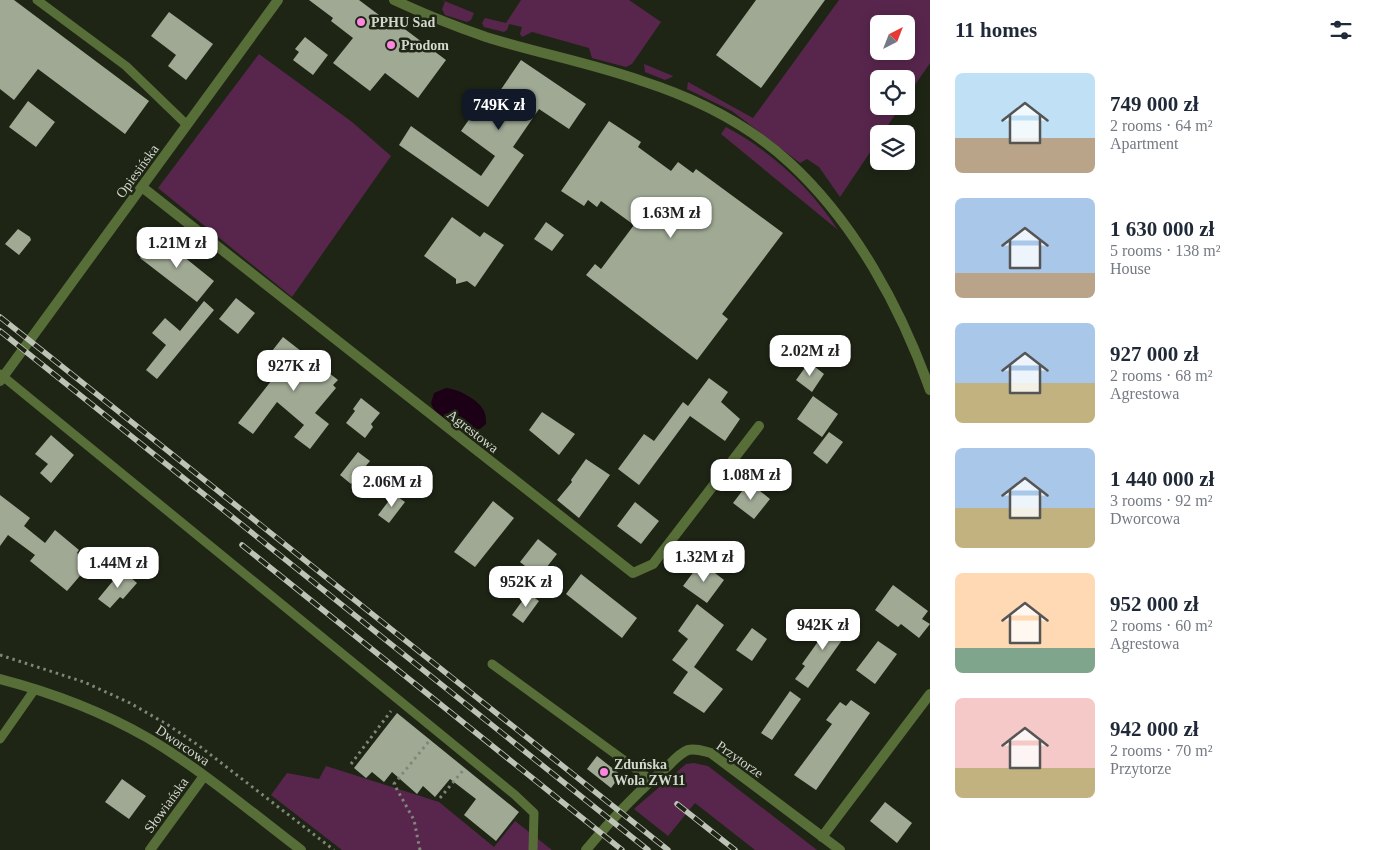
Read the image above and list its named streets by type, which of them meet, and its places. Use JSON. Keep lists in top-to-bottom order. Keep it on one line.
{"streets":{"street":["Opiesińska","Agrestowa","Dworcowa","Przytorze","Słowiańska"]},"crossings":[["Opiesińska","Agrestowa"],["Dworcowa","Słowiańska"]],"places":["PPHU Sad","Prodom","Zduńska Wola ZW11"],"north":"top right","page":{"heading":"11 homes","list":[{"name":"749 000 zł","note":"2 rooms · 64 m² · Apartment"},{"name":"1 630 000 zł","note":"5 rooms · 138 m² · House"},{"name":"927 000 zł","note":"2 rooms · 68 m² · Agrestowa"},{"name":"1 440 000 zł","note":"3 rooms · 92 m² · Dworcowa"},{"name":"952 000 zł","note":"2 rooms · 60 m² · Agrestowa"},{"name":"942 000 zł","note":"2 rooms · 70 m² · Przytorze"}],"price":["749K zł","1.63M zł","1.21M zł","2.02M zł","927K zł","1.08M zł","2.06M zł","1.32M zł","1.44M zł","952K zł","942K zł"]}}
